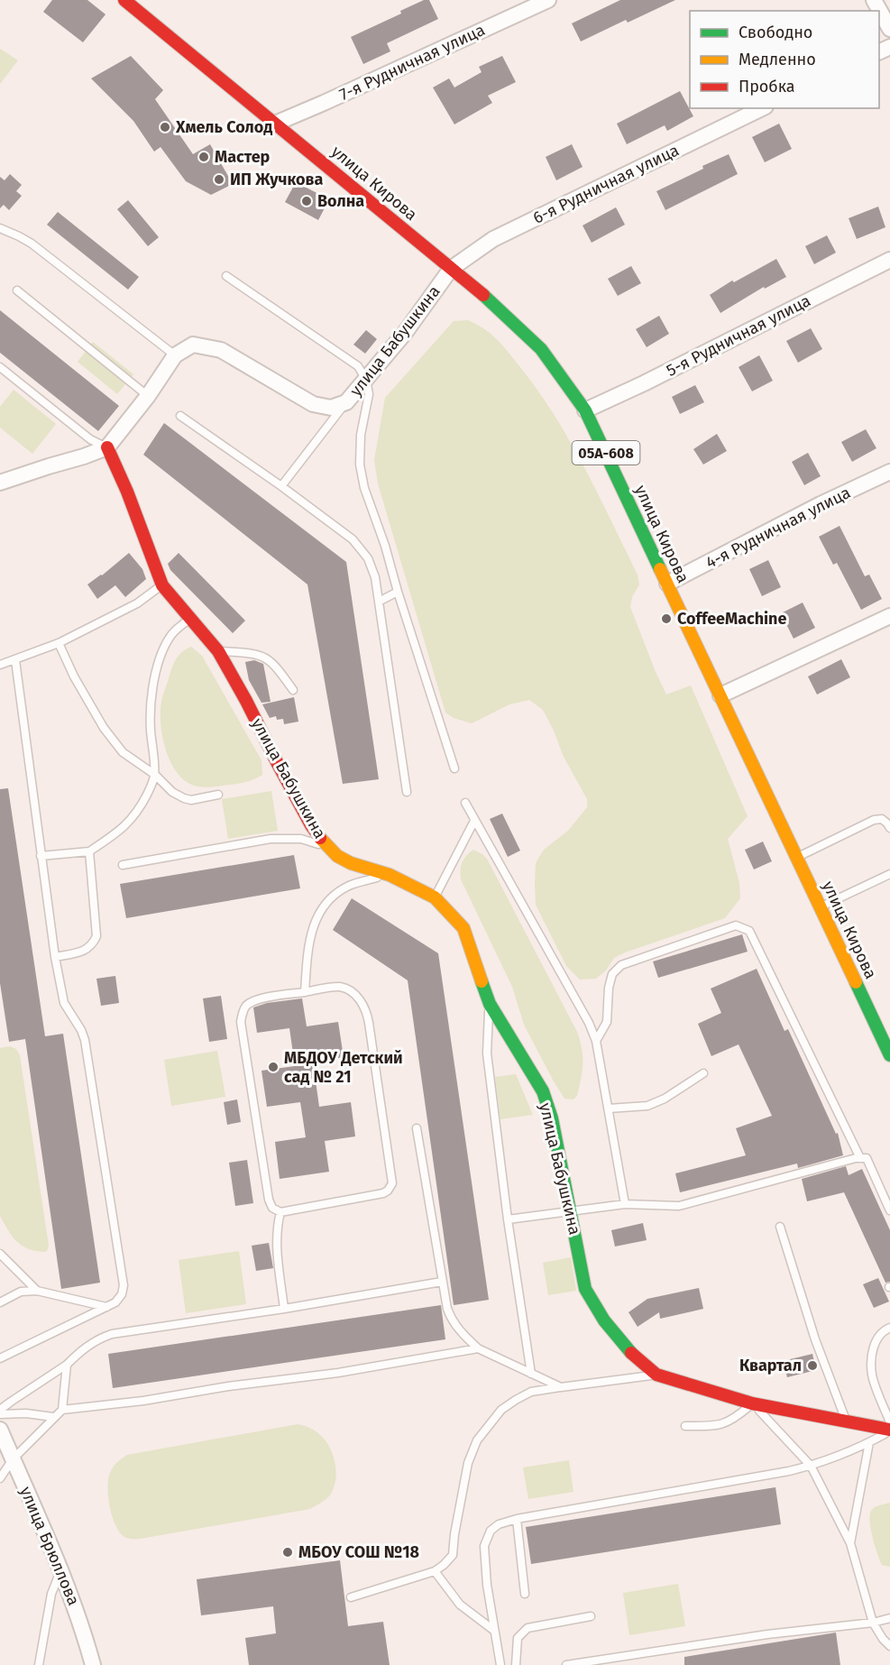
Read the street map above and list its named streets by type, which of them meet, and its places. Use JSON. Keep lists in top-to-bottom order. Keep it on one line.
{"streets":{"street":["7-я Рудничная улица","улица Кирова","6-я Рудничная улица","5-я Рудничная улица","улица Бабушкина","05А-608","4-я Рудничная улица","улица Брюллова"]},"crossings":[["7-я Рудничная улица","улица Кирова"],["улица Кирова","6-я Рудничная улица"],["улица Кирова","5-я Рудничная улица"],["улица Кирова","улица Бабушкина"],["улица Кирова","4-я Рудничная улица"],["6-я Рудничная улица","улица Бабушкина"]],"places":["Хмель Солод","Мастер","ИП Жучкова","Волна","CoffeeMachine","МБДОУ Детский сад № 21","Квартал","МБОУ СОШ №18"],"legend":["Свободно","Медленно","Пробка"]}
